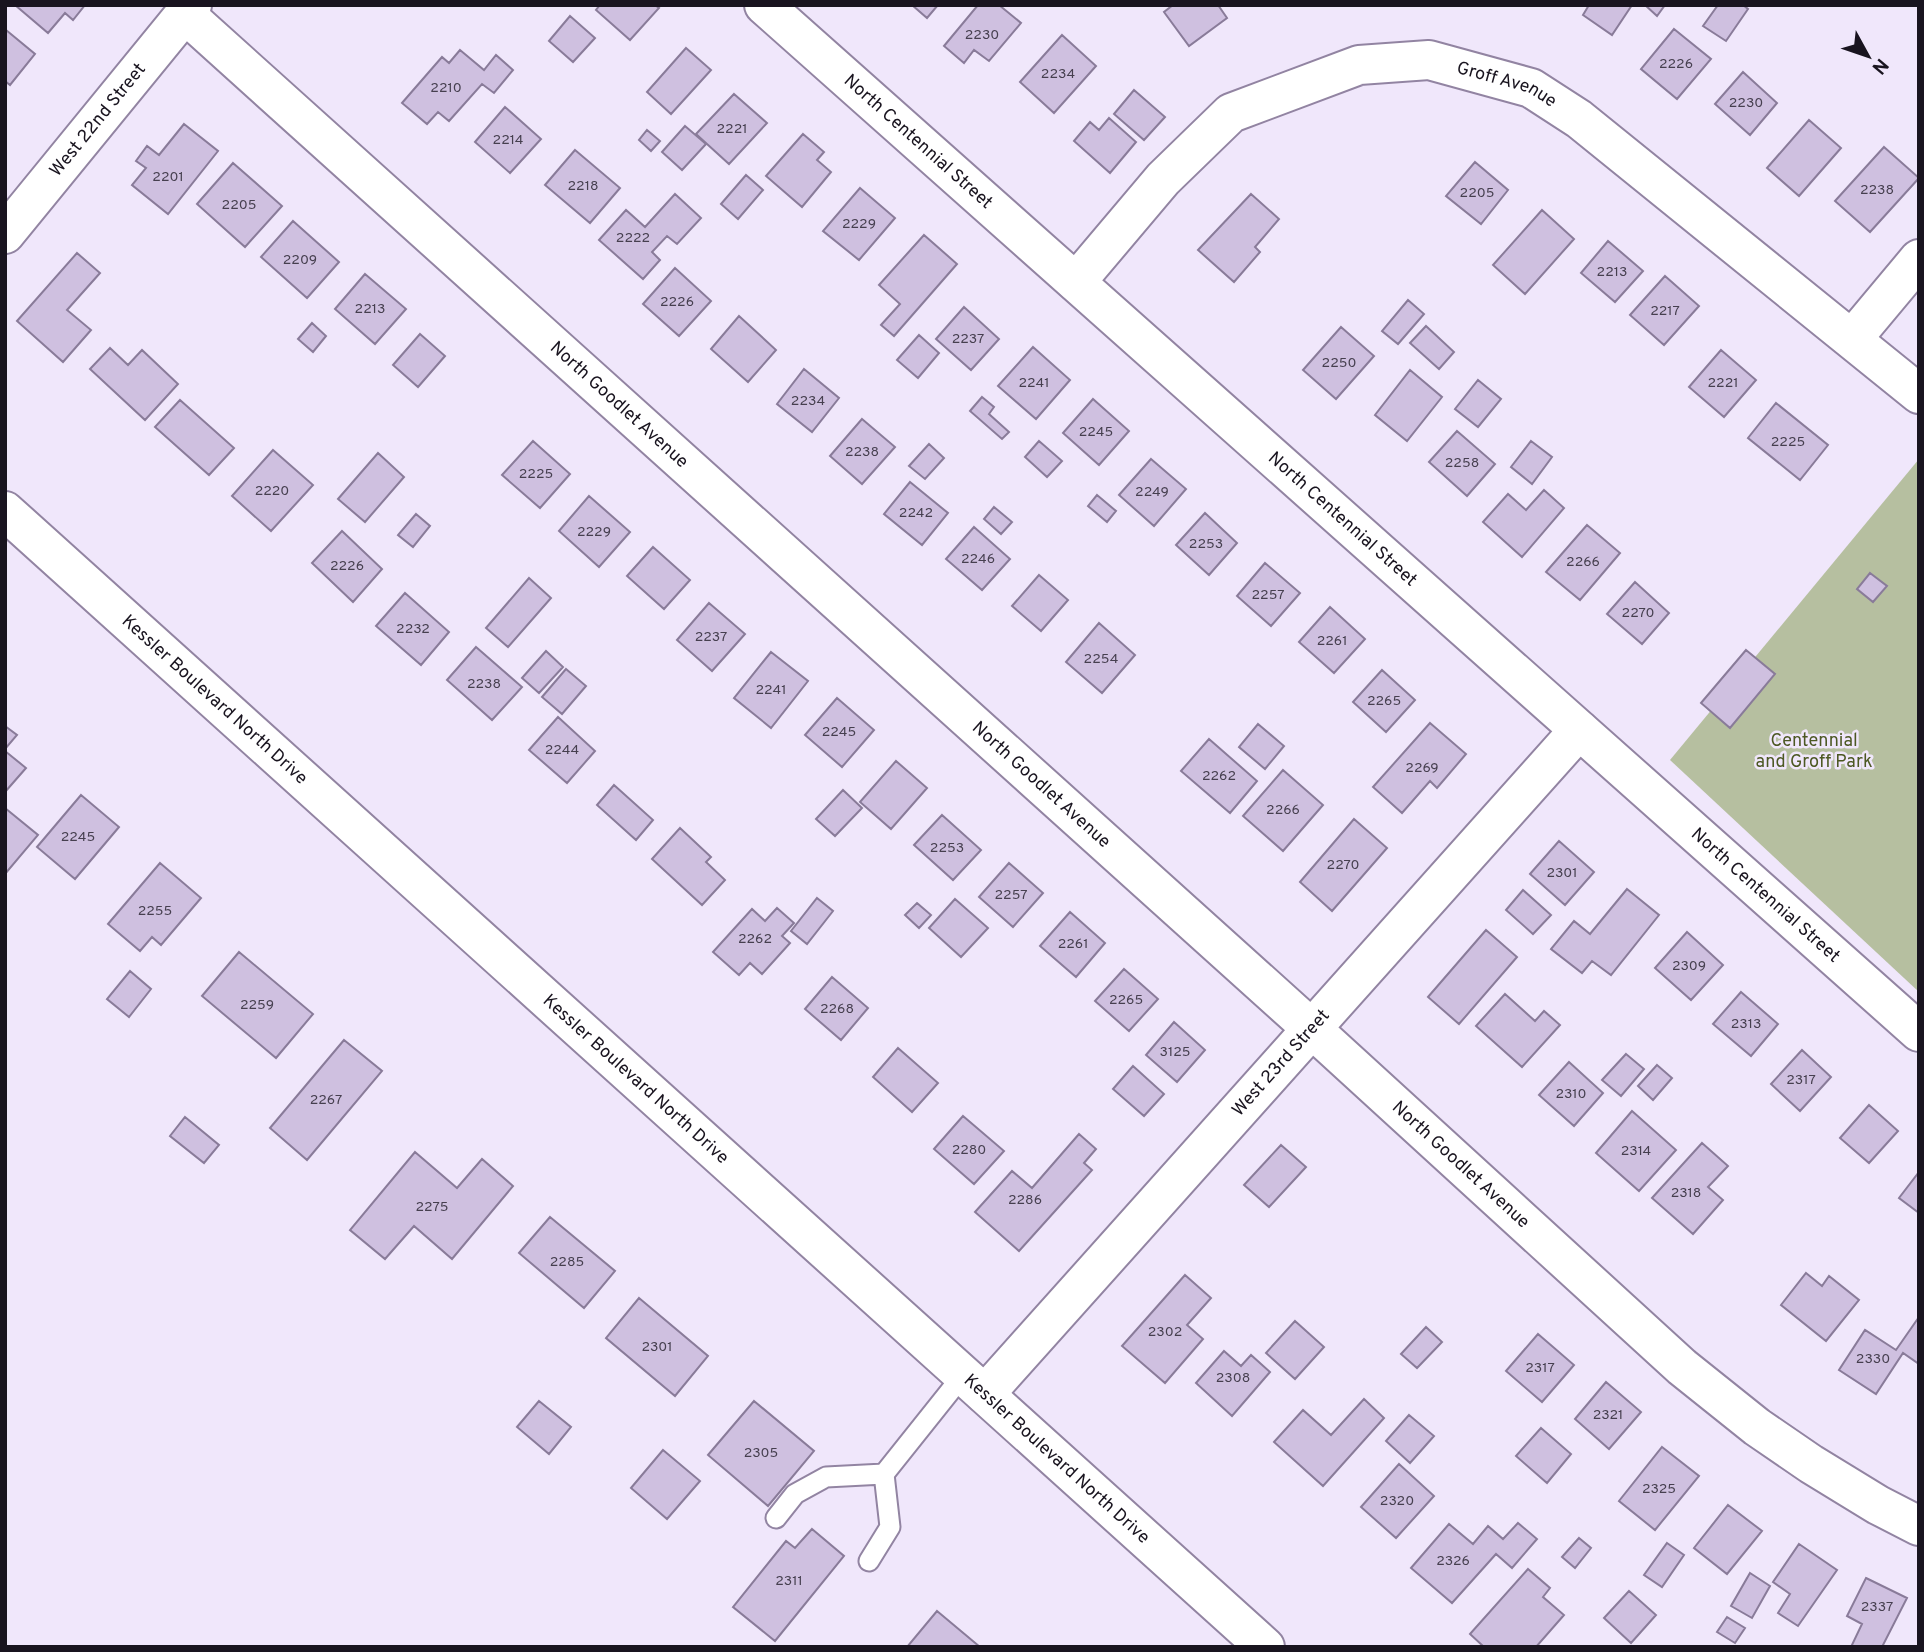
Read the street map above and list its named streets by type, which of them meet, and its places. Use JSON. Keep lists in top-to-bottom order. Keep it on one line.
{"streets":{"street":["Groff Avenue","West 22nd Street","North Centennial Street","North Goodlet Avenue","Kessler Boulevard North Drive","West 23rd Street"]},"crossings":[["Groff Avenue","North Centennial Street"],["West 22nd Street","North Goodlet Avenue"],["North Centennial Street","West 23rd Street"],["North Goodlet Avenue","West 23rd Street"],["Kessler Boulevard North Drive","West 23rd Street"]],"parks":["Centennial and Groff Park"],"house_numbers":["2230","2226","2234","2210","2230","2221","2214","2201","2218","2238","2205","2205","2229","2222","2209","2213","2226","2213","2217","2237","2250","2241","2221","2234","2245","2225","2238","2258","2225","2220","2249","2242","2229","2253","2246","2266","2226","2257","2270","2232","2237","2261","2254","2238","2241","2265","2245","2244","2269","2262","2266","2245","2253","2270","2301","2257","2255","2262","2261","2309","2265","2259","2268","2313","3125","2317","2310","2267","2280","2314","2318","2286","2275","2285","2302","2301","2330","2317","2308","2321","2305","2325","2320","2326","2311","2337"],"north":"bottom right"}
